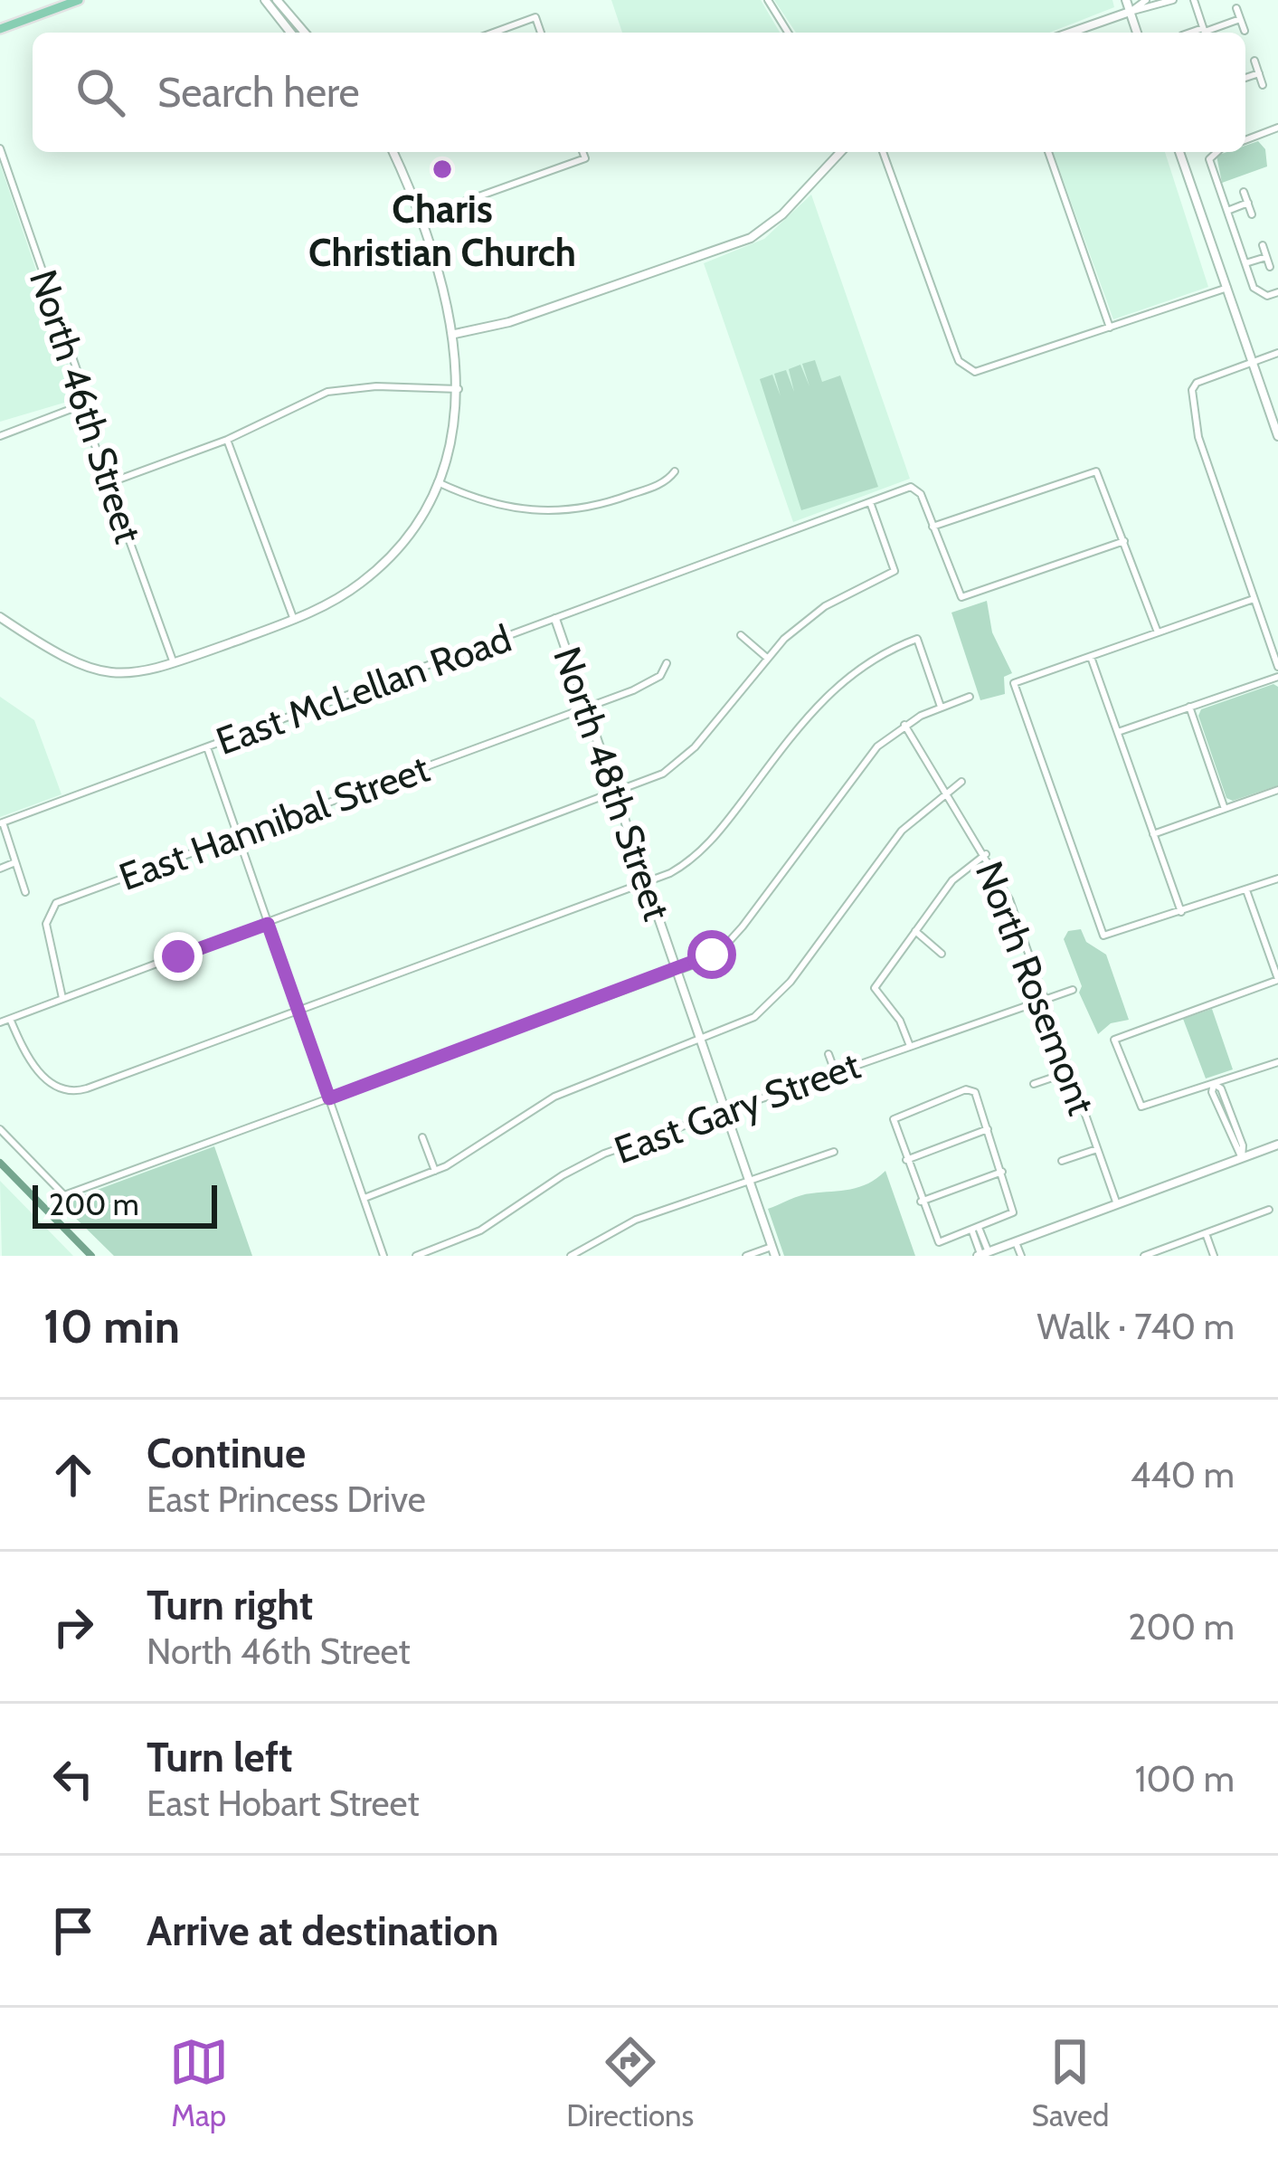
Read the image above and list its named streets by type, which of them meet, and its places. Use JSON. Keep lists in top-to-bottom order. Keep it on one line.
{"streets":{"street":["North 46th Street","East McLellan Road","North 48th Street","East Hannibal Street","North Rosemont","East Gary Street"]},"crossings":[["East McLellan Road","North 48th Street"],["North 48th Street","East Hannibal Street"],["North 48th Street","East Gary Street"],["North Rosemont","East Gary Street"]],"places":["Charis Christian Church"],"scale_bar":"200 m","page":{"search":"Search here","scale":"200 m","heading":["10 min","Walk · 740 m"],"list":[["Continue","East Princess Drive","440 m"],["Turn right","North 46th Street","200 m"],["Turn left","East Hobart Street","100 m"],"Arrive at destination"],"nav":["Map","Directions","Saved"]}}
